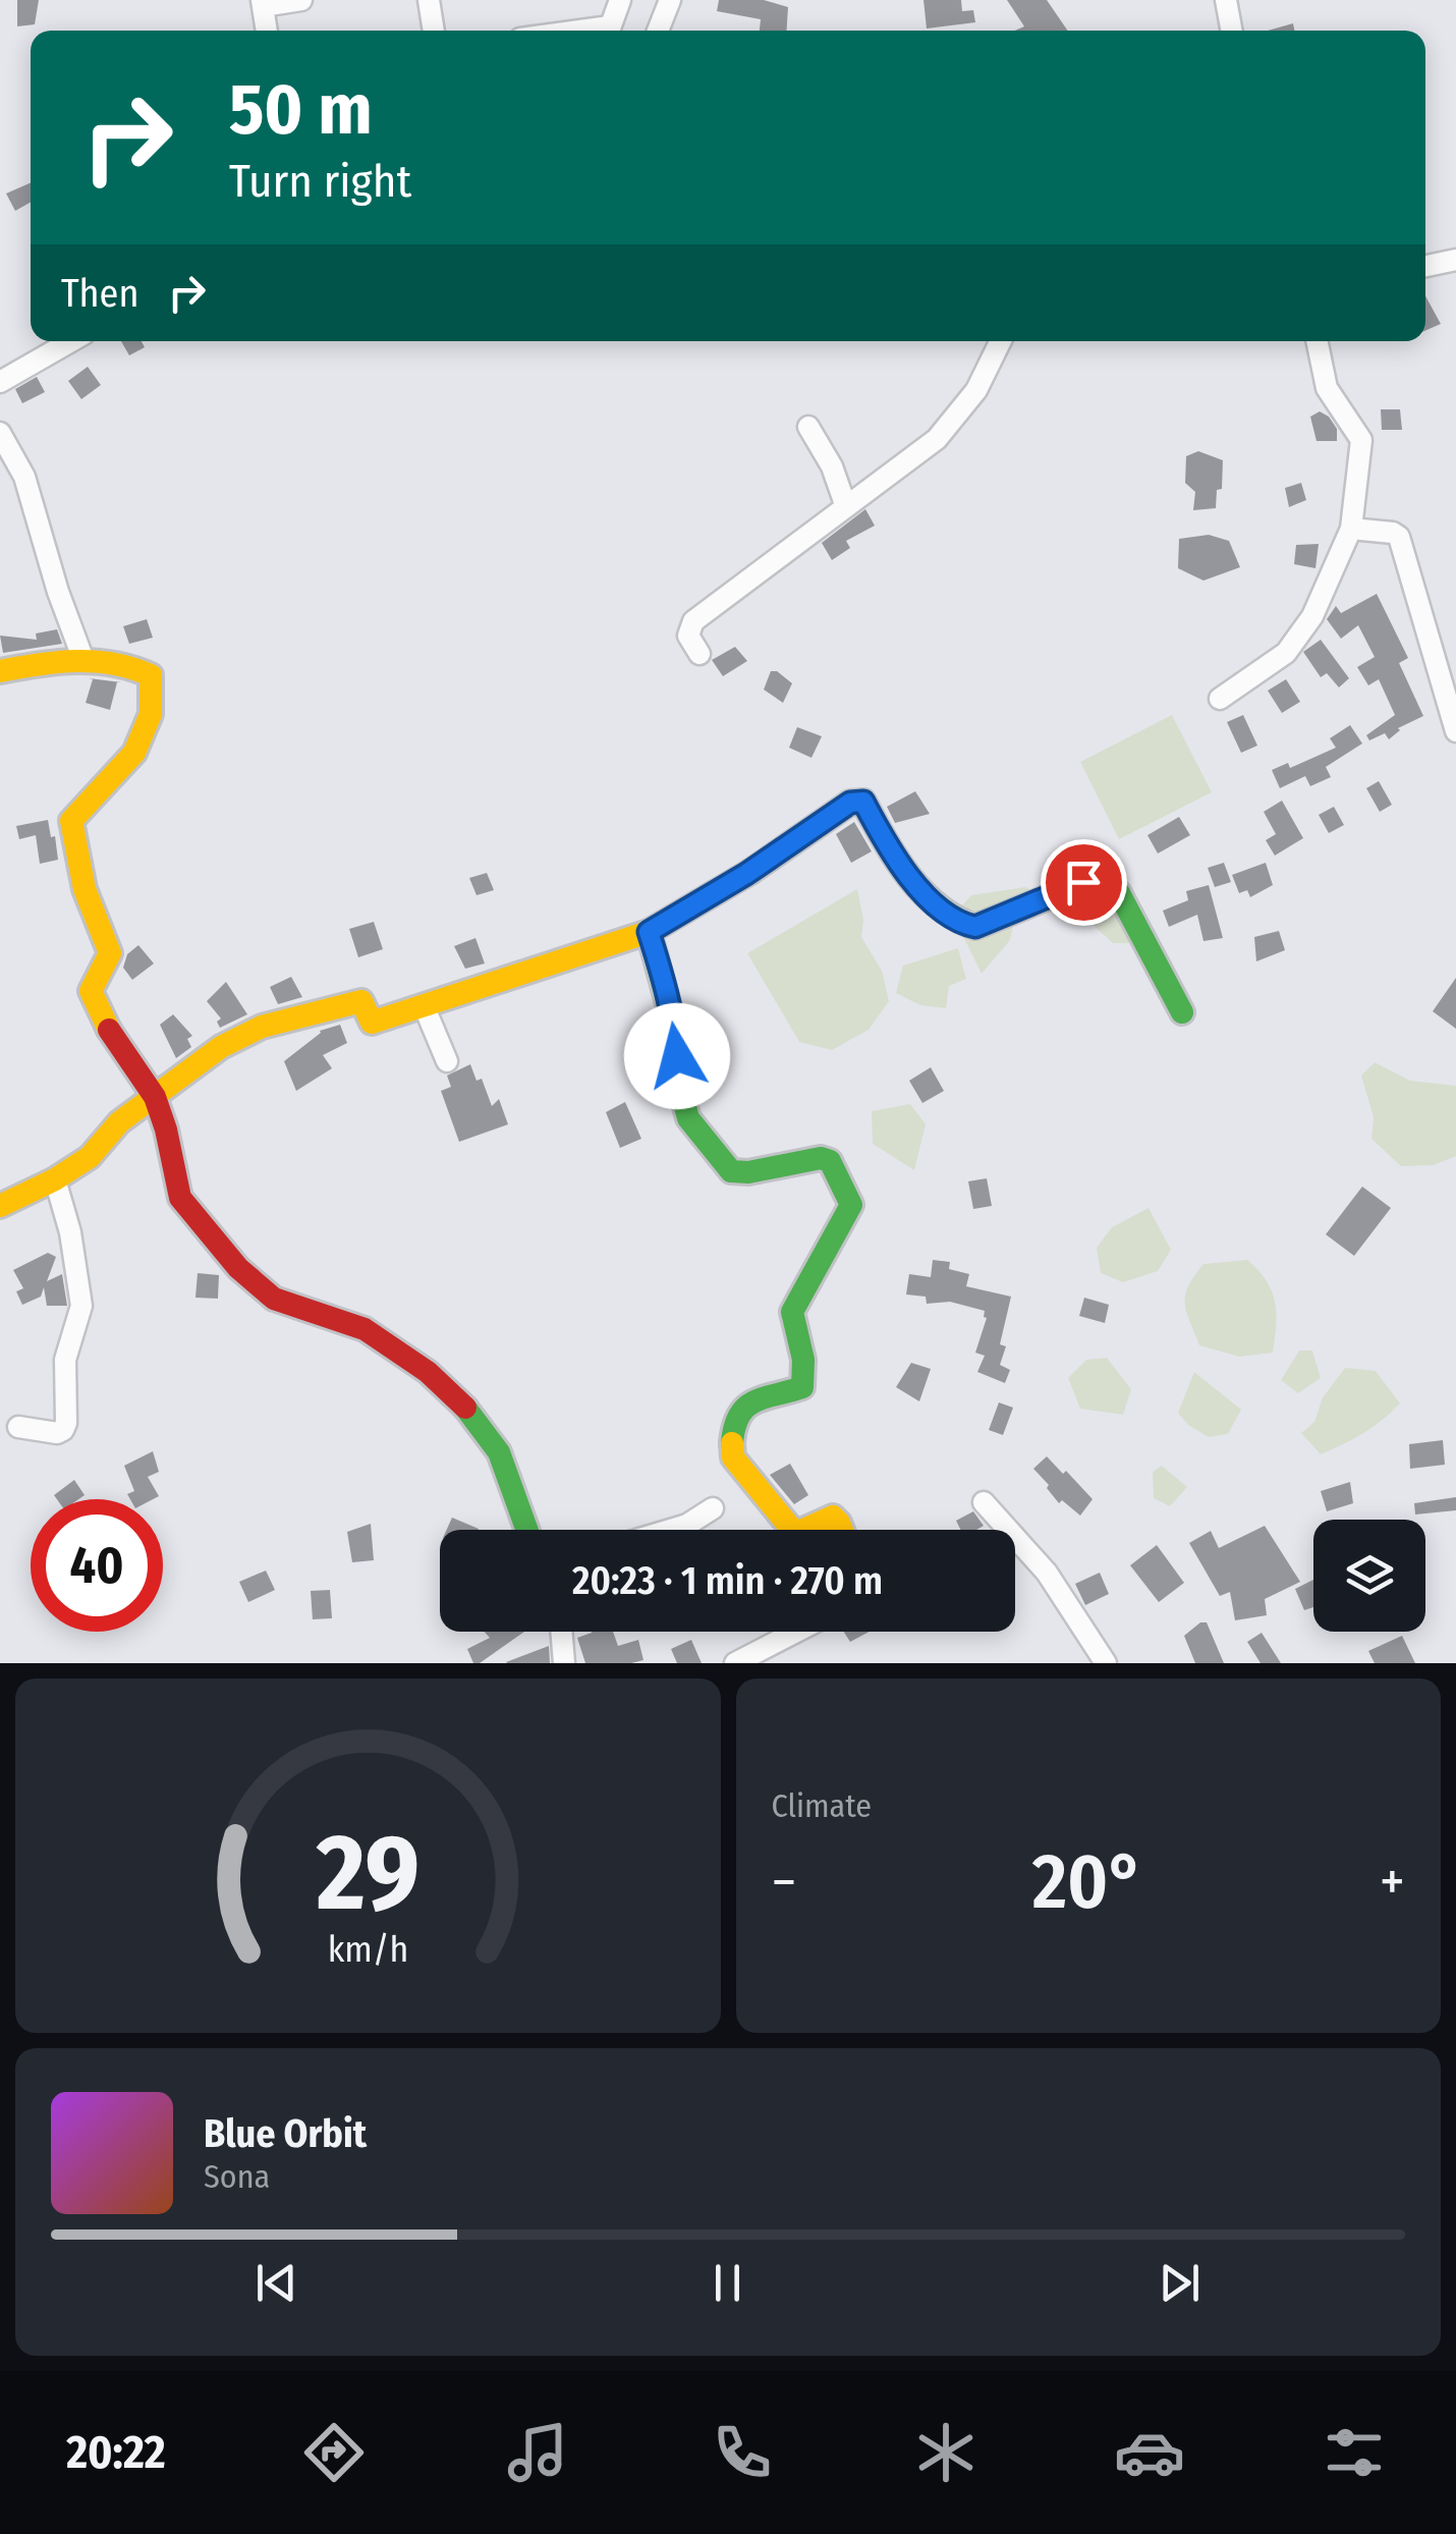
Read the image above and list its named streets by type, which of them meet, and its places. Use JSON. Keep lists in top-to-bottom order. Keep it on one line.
{"page":{"turn":["50 m","Turn right"],"then":"Then","limit":"40","trip":"20:23 · 1 min · 270 m","tile":"Climate","heat":["−","20°","+"],"song":["Blue Orbit","Sona"],"tabs":"20:22","gauge":["29","km/h"]}}
